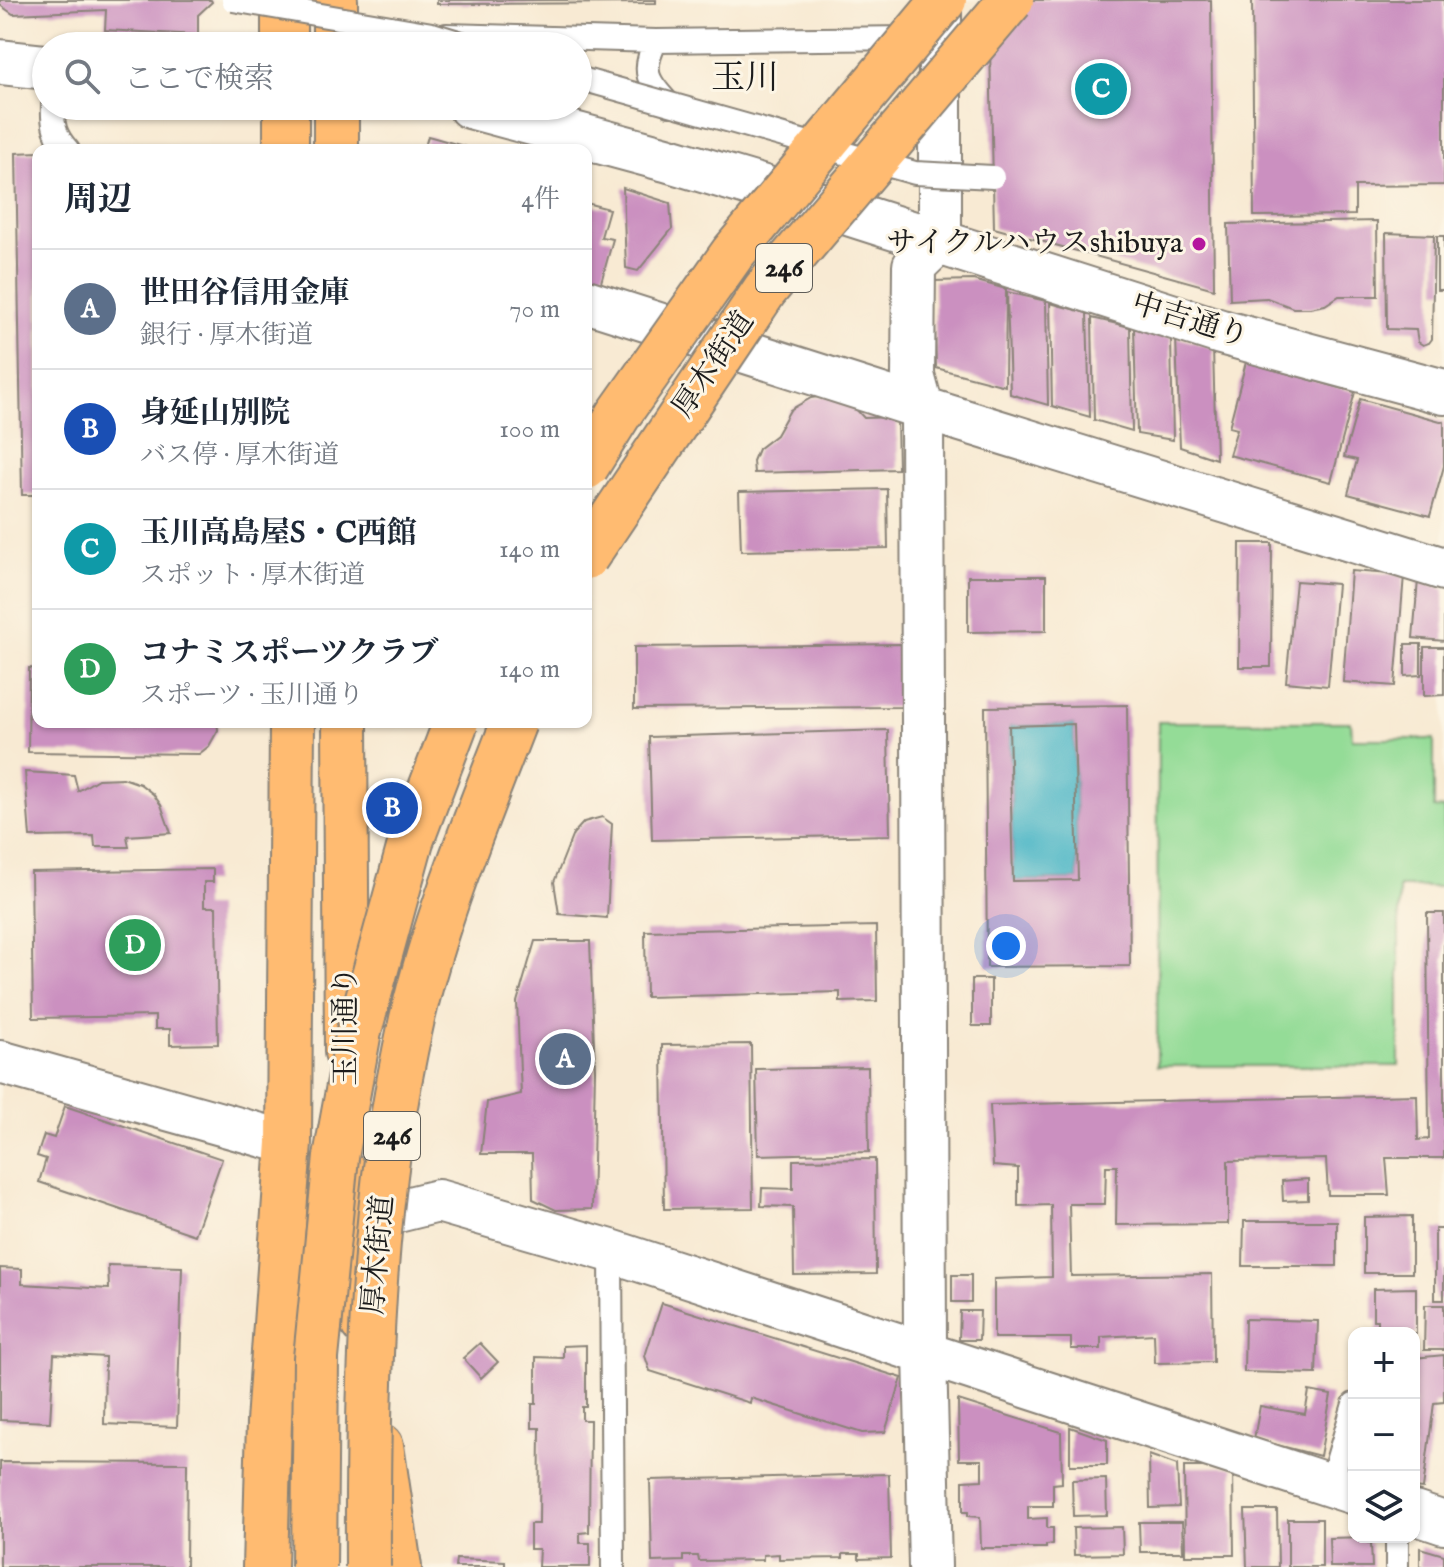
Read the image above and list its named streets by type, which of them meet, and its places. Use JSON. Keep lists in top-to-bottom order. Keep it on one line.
{"streets":{"highway":["246","厚木街道","玉川通り"],"street":["中吉通り"]},"districts":["玉川"],"places":["サイクルハウスshibuya"],"page":{"search":"ここで検索","pins":["C","B","D","A"],"heading":["周辺","4件"],"list":[{"mark":"A","name":"世田谷信用金庫","note":"銀行 · 厚木街道","value":"70 m"},{"mark":"B","name":"身延山別院","note":"バス停 · 厚木街道","value":"100 m"},{"mark":"C","name":"玉川高島屋S・C西館","note":"スポット · 厚木街道","value":"140 m"},{"mark":"D","name":"コナミスポーツクラブ","note":"スポーツ · 玉川通り","value":"140 m"}],"map_buttons":["+","−"]}}
